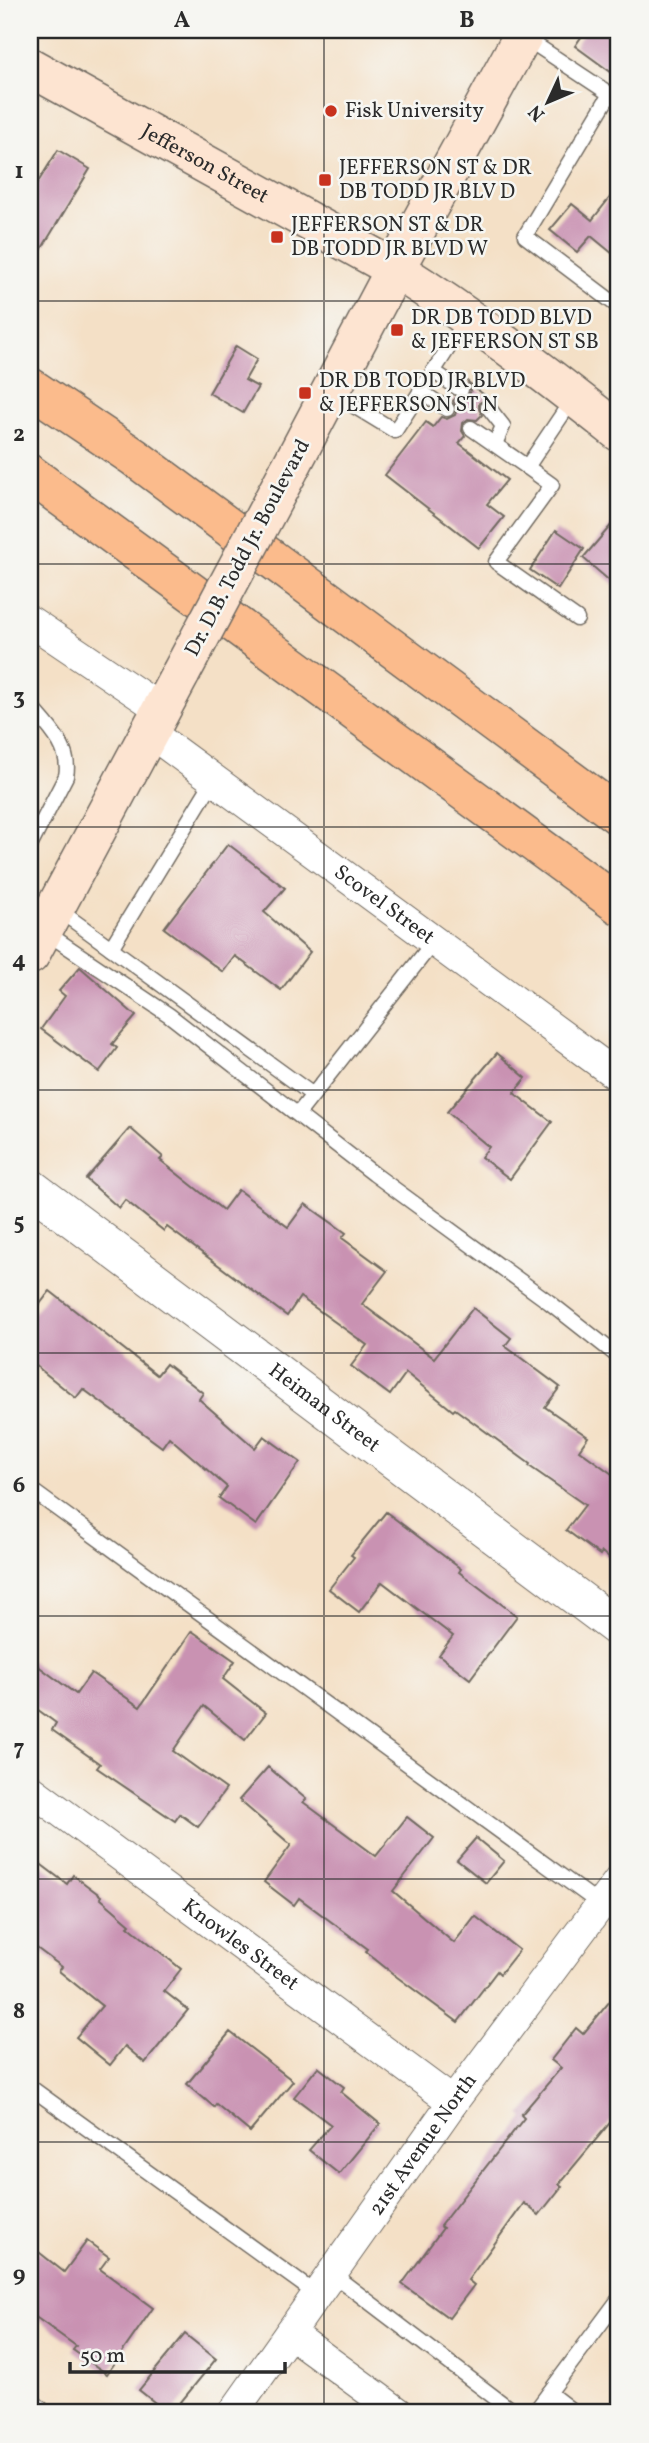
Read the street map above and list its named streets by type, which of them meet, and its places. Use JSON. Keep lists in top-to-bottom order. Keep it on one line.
{"streets":{"main road":["Jefferson Street","Dr. D.B. Todd Jr. Boulevard"],"street":["Scovel Street","Heiman Street","Knowles Street","21st Avenue North"]},"crossings":[["Jefferson Street","Dr. D.B. Todd Jr. Boulevard"],["Dr. D.B. Todd Jr. Boulevard","Scovel Street"],["Knowles Street","21st Avenue North"]],"places":{"other":["Fisk University"],"transit":["JEFFERSON ST & DR DB TODD JR BLV D","JEFFERSON ST & DR DB TODD JR BLVD W","DR DB TODD BLVD & JEFFERSON ST SB","DR DB TODD JR BLVD & JEFFERSON ST N"]},"scale_bar":"50 m","north":"bottom left","grid":{"columns":["A","B"],"rows":["1","2","3","4","5","6","7","8","9"]}}
